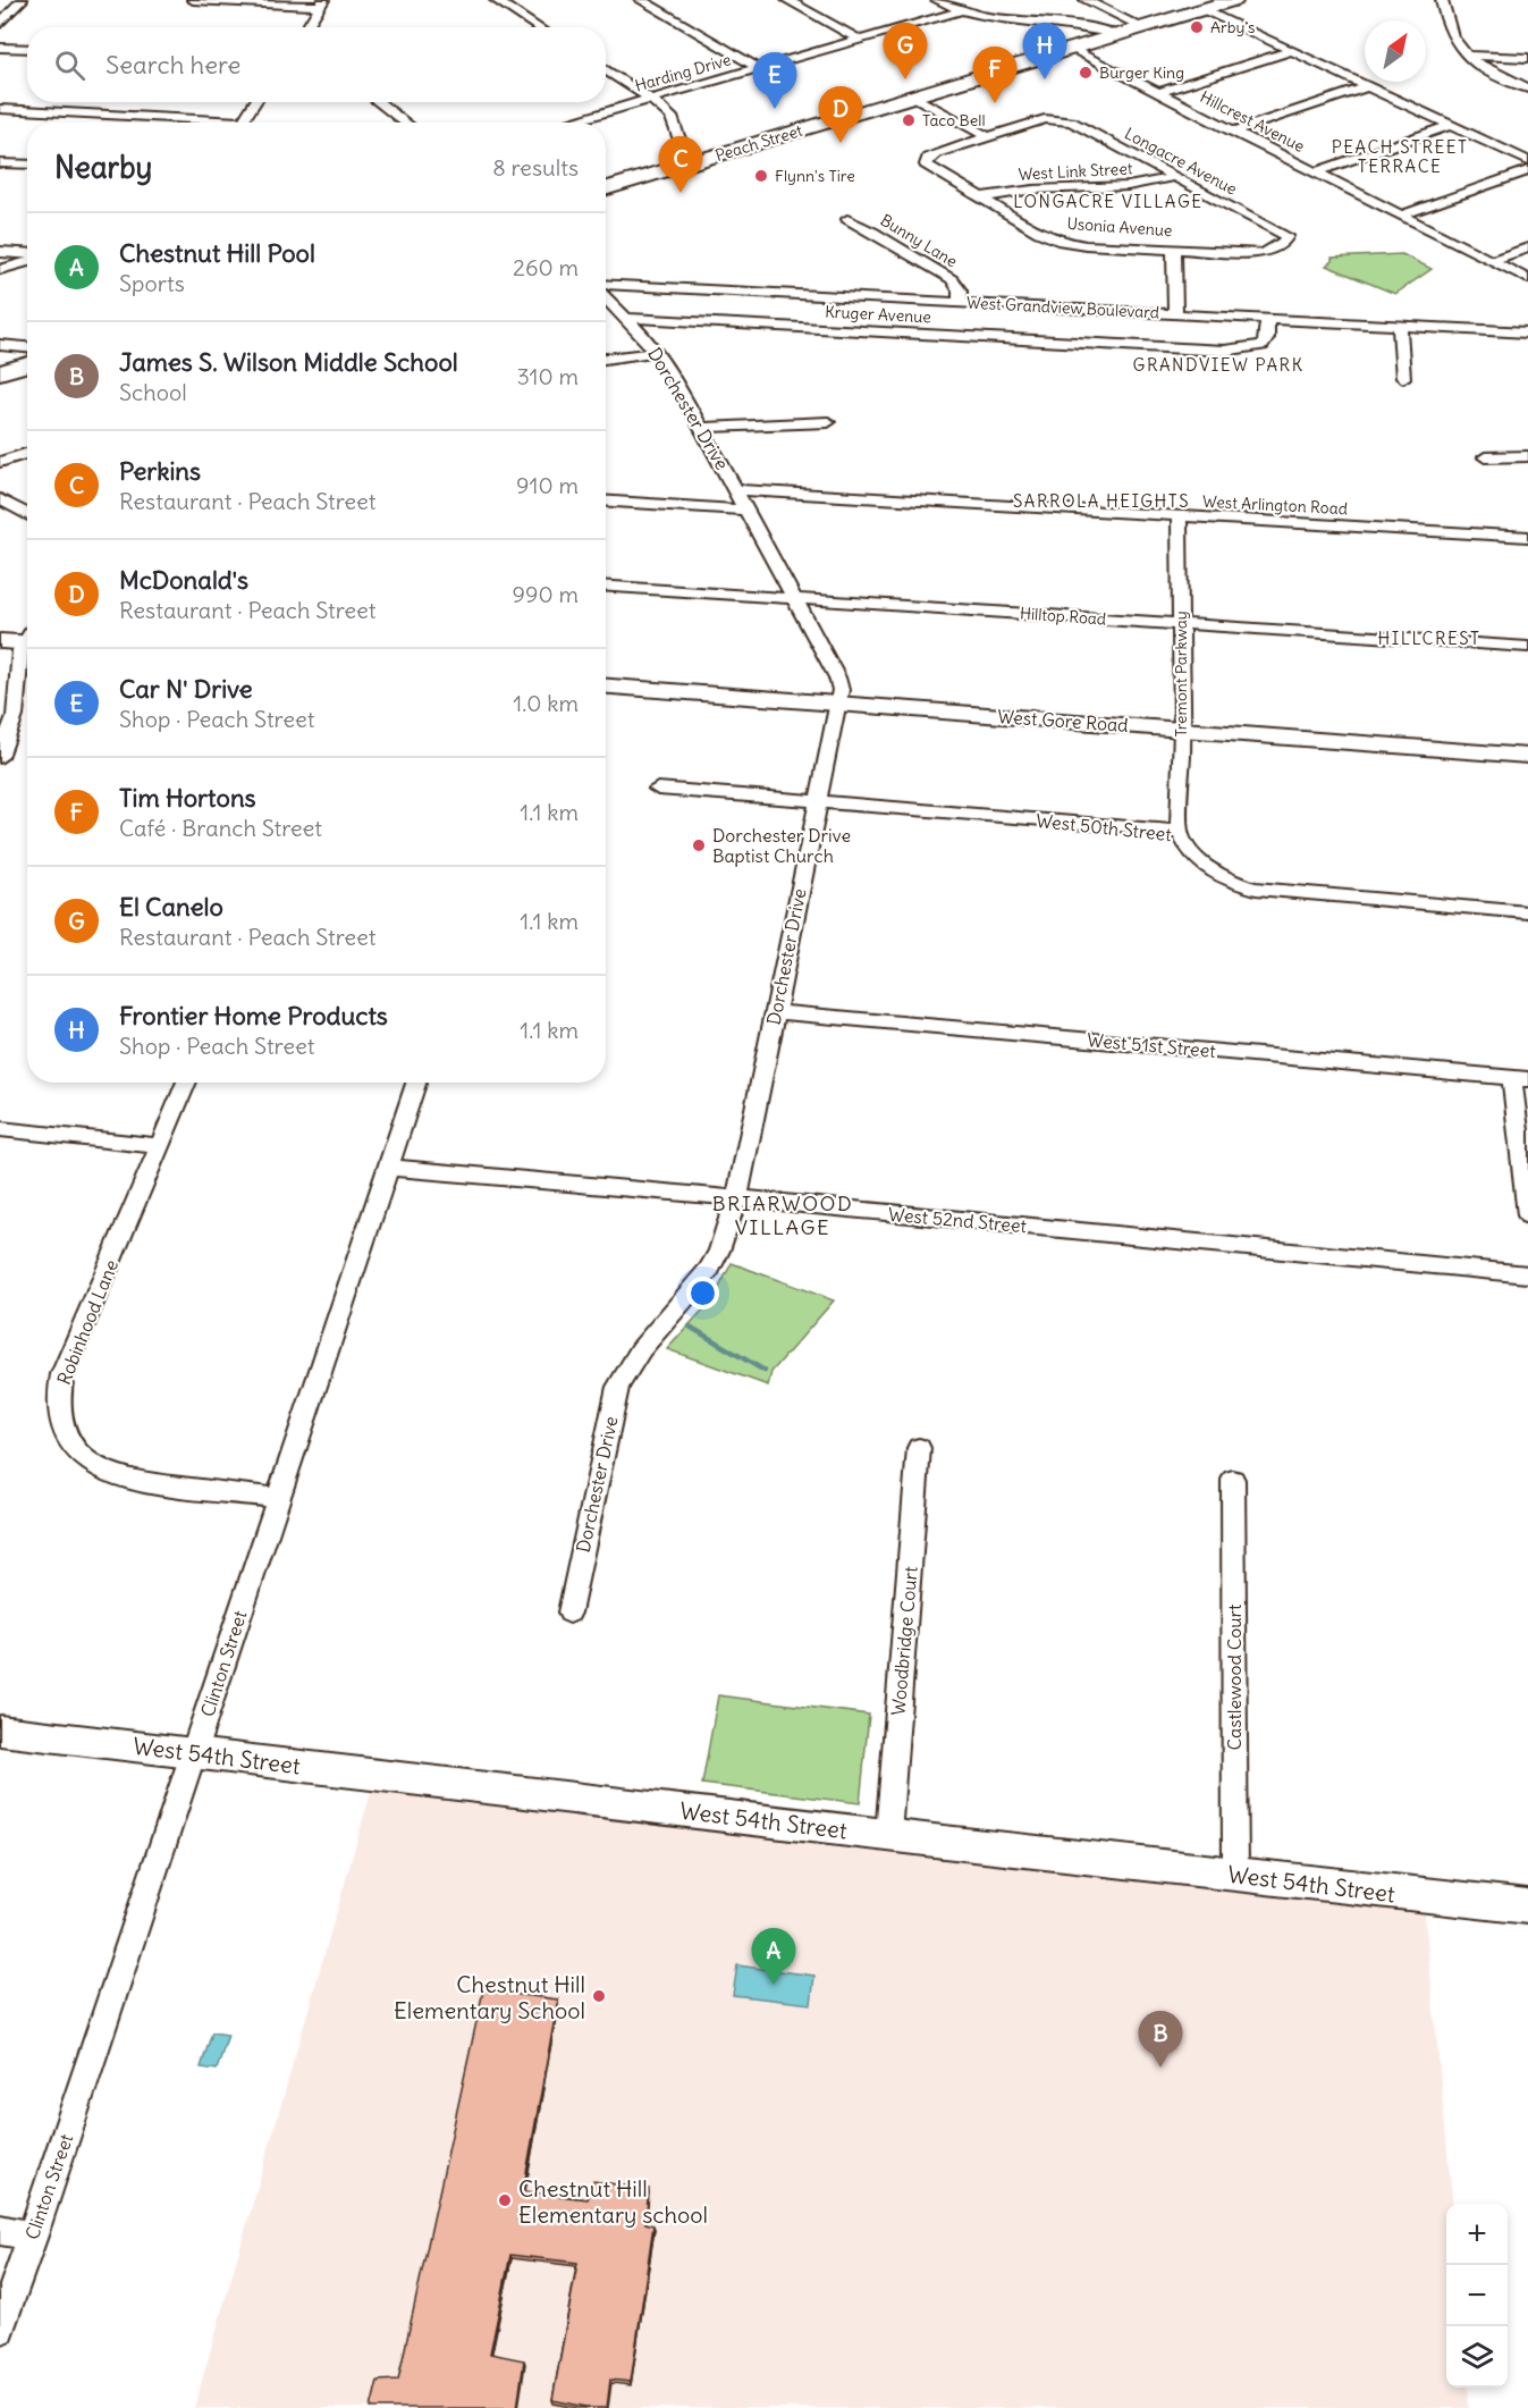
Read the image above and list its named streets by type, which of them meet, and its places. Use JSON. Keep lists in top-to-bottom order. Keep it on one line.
{"streets":{"main road":["Peach Street"],"street":["Harding Drive","Hillcrest Avenue","Longacre Avenue","West Link Street","Usonia Avenue","Bunny Lane","West Grandview Boulevard","Kruger Avenue","Dorchester Drive","West Arlington Road","Hilltop Road","Tremont Parkway","West Gore Road","West 50th Street","West 51st Street","West 52nd Street","Robinhood Lane","Woodbridge Court","Clinton Street","Castlewood Court","West 54th Street"]},"crossings":[["Harding Drive","Peach Street"],["Hillcrest Avenue","Peach Street"],["Longacre Avenue","West Link Street"],["Longacre Avenue","Usonia Avenue"],["West Link Street","Usonia Avenue"],["Bunny Lane","West Grandview Boulevard"],["West Grandview Boulevard","Kruger Avenue"],["Kruger Avenue","Dorchester Drive"],["Dorchester Drive","West Arlington Road"],["Dorchester Drive","Hilltop Road"],["Dorchester Drive","West Gore Road"],["Dorchester Drive","West 50th Street"],["Dorchester Drive","West 51st Street"],["Dorchester Drive","West 52nd Street"],["West Arlington Road","Tremont Parkway"],["Hilltop Road","Tremont Parkway"],["Tremont Parkway","West Gore Road"],["Tremont Parkway","West 50th Street"],["West 52nd Street","Clinton Street"],["Robinhood Lane","Clinton Street"],["Woodbridge Court","West 54th Street"],["Clinton Street","West 54th Street"],["Castlewood Court","West 54th Street"]],"districts":["PEACH STREET TERRACE","LONGACRE VILLAGE","GRANDVIEW PARK","SARROLA HEIGHTS","HILLCREST","BRIARWOOD VILLAGE"],"places":["Arby's","Burger King","Taco Bell","Flynn's Tire","Dorchester Drive Baptist Church","Chestnut Hill Elementary School","Chestnut Hill Elementary school"],"north":"top right","page":{"pins":["G","H","F","E","D","C","A","B"],"search":"Search here","heading":["Nearby","8 results"],"list":[{"mark":"A","name":"Chestnut Hill Pool","note":"Sports","value":"260 m"},{"mark":"B","name":"James S. Wilson Middle School","note":"School","value":"310 m"},{"mark":"C","name":"Perkins","note":"Restaurant · Peach Street","value":"910 m"},{"mark":"D","name":"McDonald's","note":"Restaurant · Peach Street","value":"990 m"},{"mark":"E","name":"Car N' Drive","note":"Shop · Peach Street","value":"1.0 km"},{"mark":"F","name":"Tim Hortons","note":"Café · Branch Street","value":"1.1 km"},{"mark":"G","name":"El Canelo","note":"Restaurant · Peach Street","value":"1.1 km"},{"mark":"H","name":"Frontier Home Products","note":"Shop · Peach Street","value":"1.1 km"}],"map_buttons":["+","−"]}}
